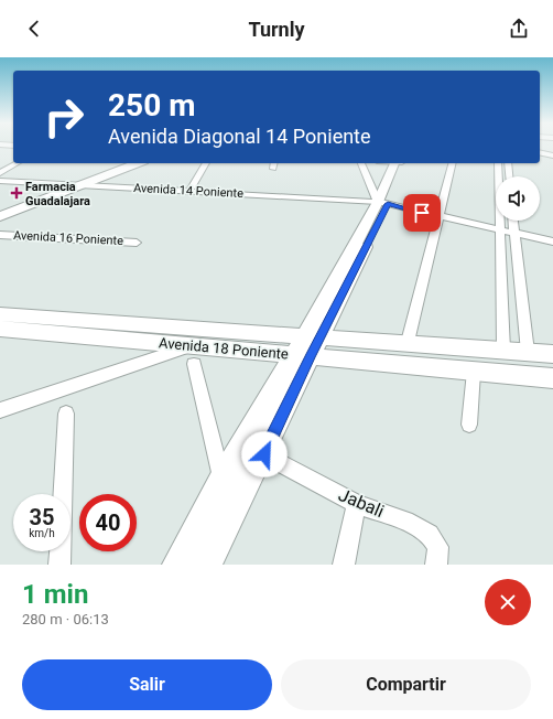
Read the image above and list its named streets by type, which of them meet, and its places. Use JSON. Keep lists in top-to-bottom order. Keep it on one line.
{"streets":{"street":["Avenida 14 Poniente","Avenida 16 Poniente","Avenida 18 Poniente","Jabali"]},"places":{"health":["Farmacia Guadalajara"]},"page":{"header":"Turnly","turn":["250 m","Avenida Diagonal 14 Poniente"],"speed":"35 km/h","limit":"40","heading":["1 min","280 m · 06:13"],"buttons":["Salir","Compartir"]}}
